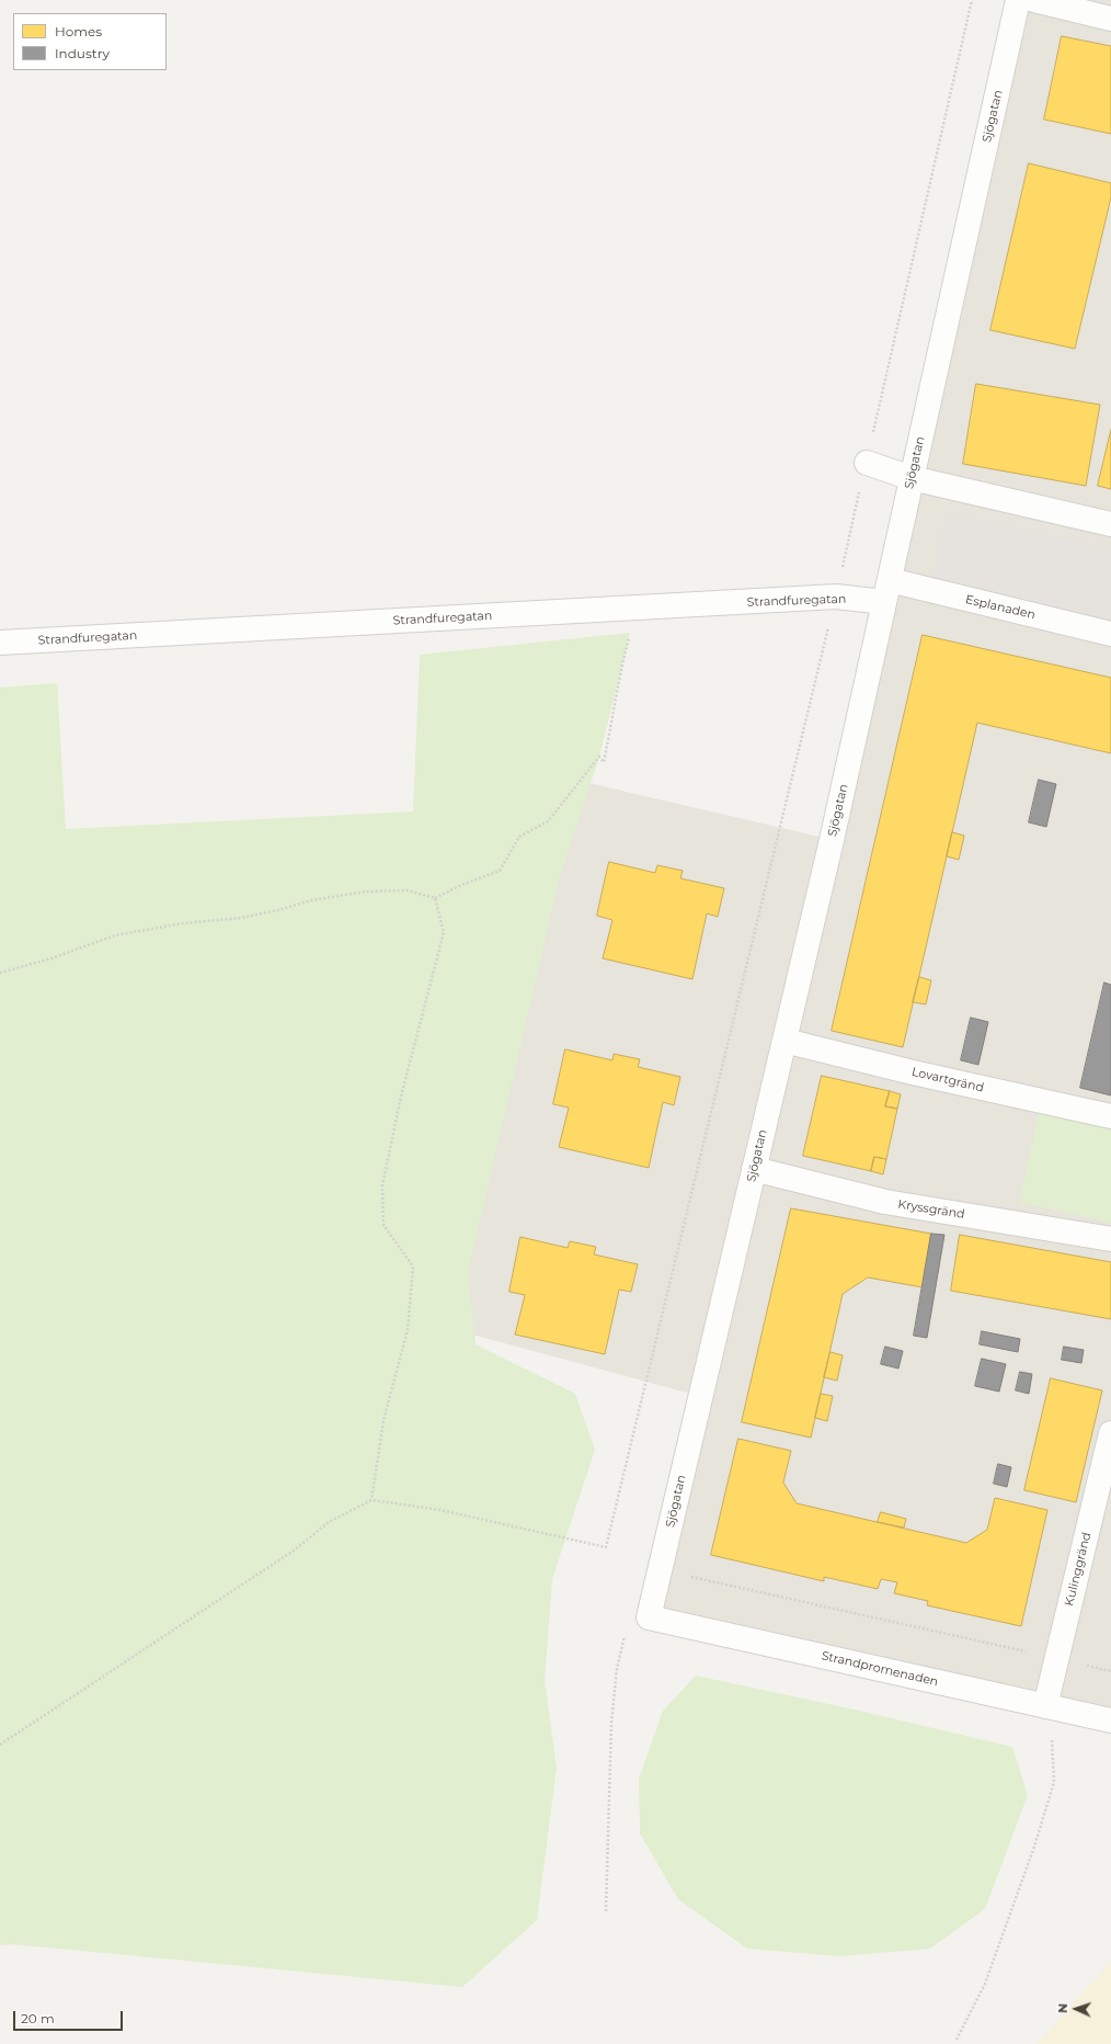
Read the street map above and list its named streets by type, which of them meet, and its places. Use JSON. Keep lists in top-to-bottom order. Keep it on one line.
{"streets":{"street":["Sjögatan","Strandfuregatan","Esplanaden","Lovartgränd","Kryssgränd","Kulinggränd","Strandpromenaden"]},"crossings":[["Sjögatan","Strandfuregatan"],["Sjögatan","Esplanaden"],["Sjögatan","Lovartgränd"],["Sjögatan","Kryssgränd"],["Sjögatan","Strandpromenaden"],["Strandfuregatan","Esplanaden"],["Kulinggränd","Strandpromenaden"]],"legend":["Homes","Industry"],"scale_bar":"20 m","north":"left"}
